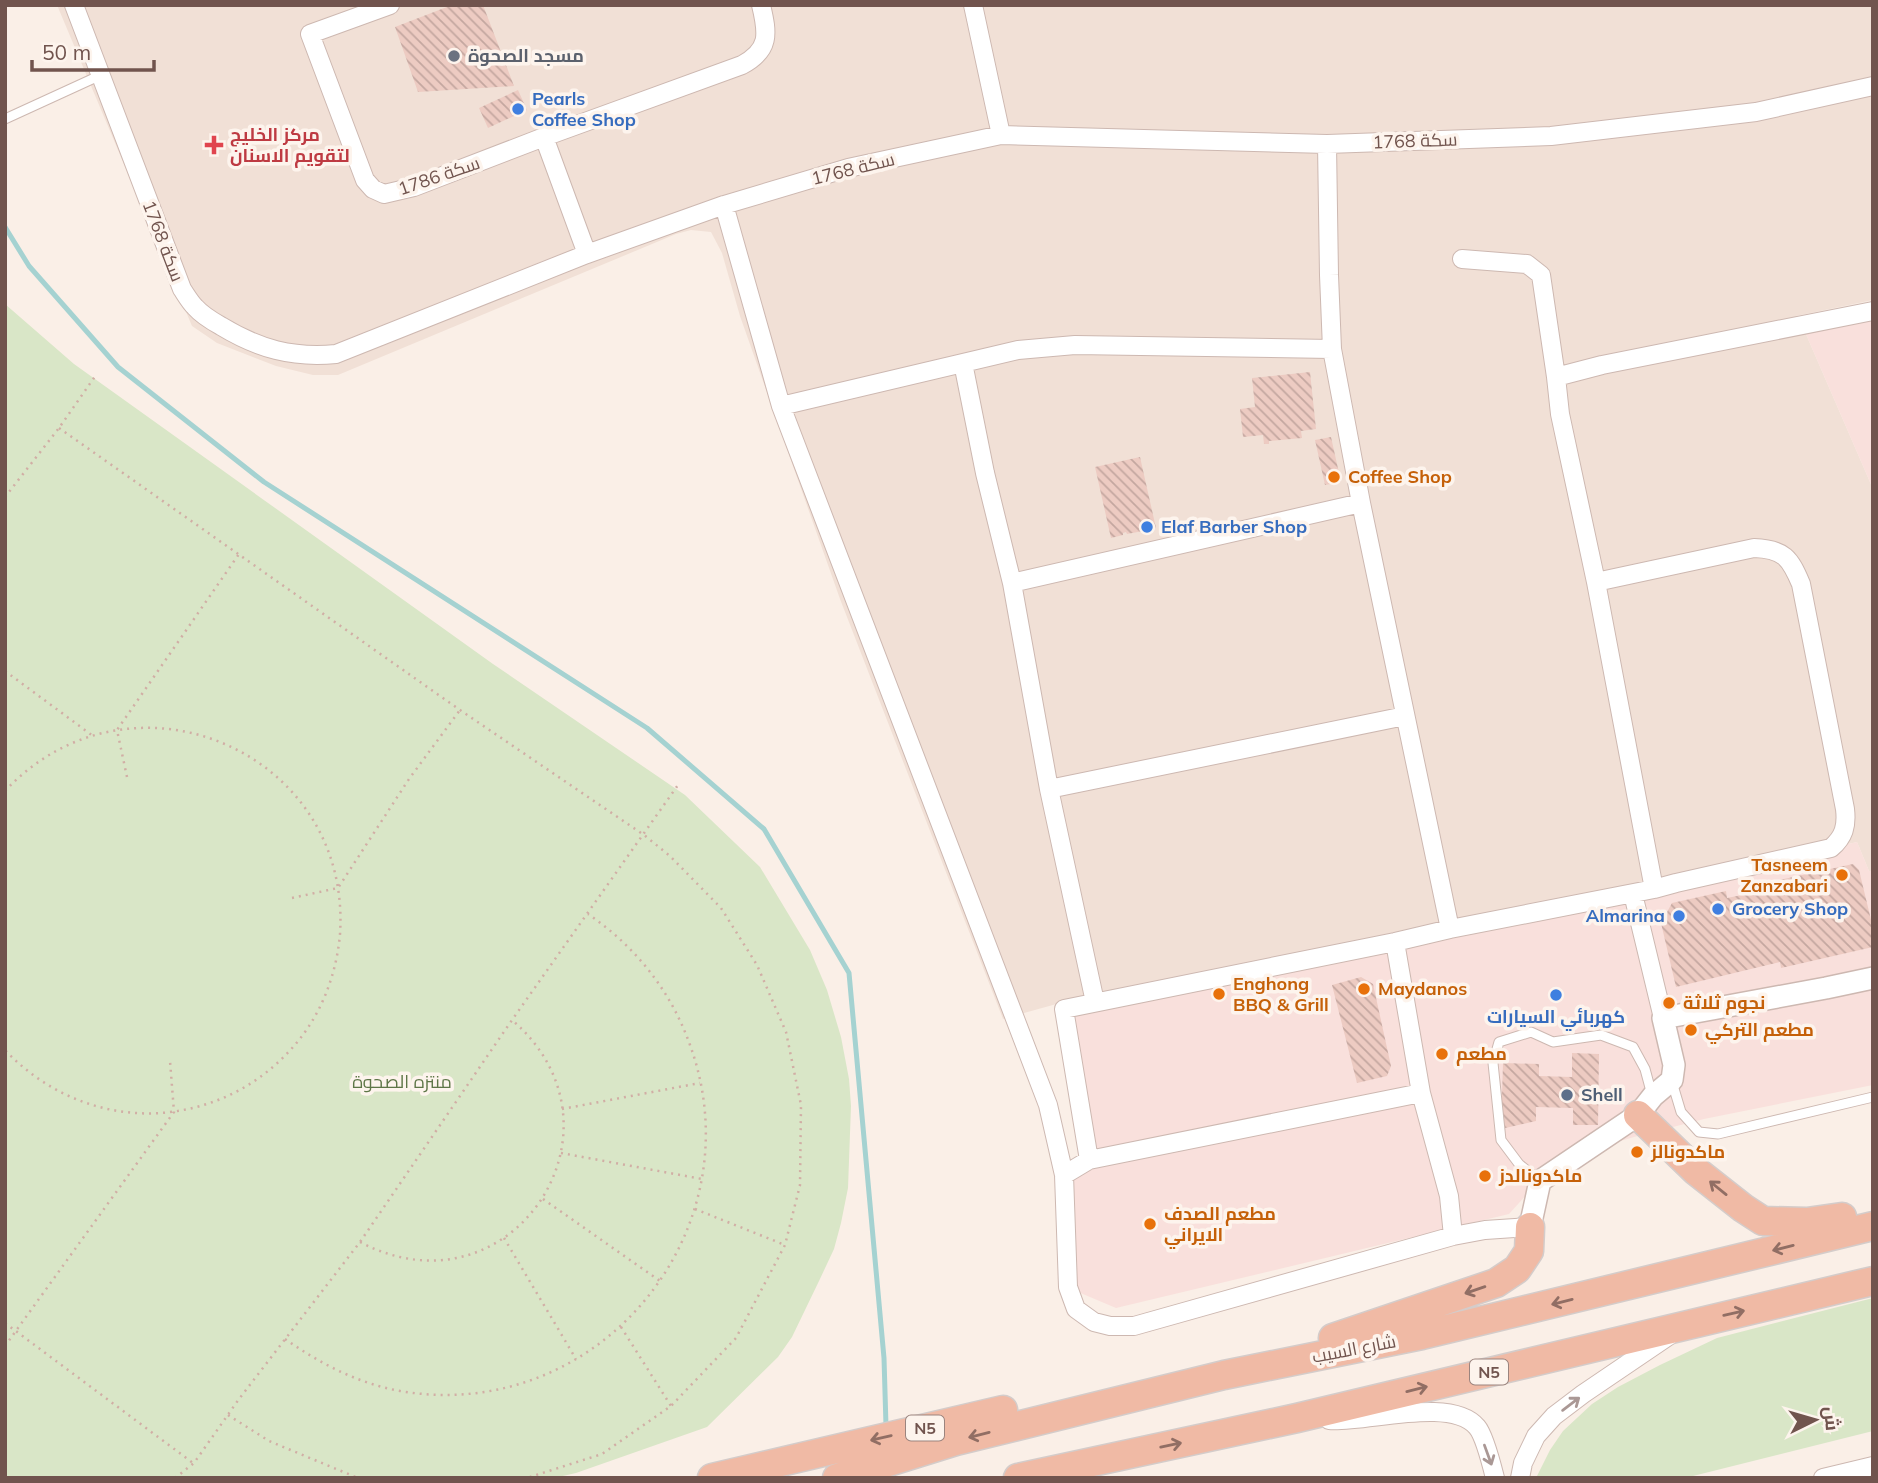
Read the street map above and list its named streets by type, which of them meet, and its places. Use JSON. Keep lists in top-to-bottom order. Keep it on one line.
{"streets":{"highway":["شارع السيب","N5"],"street":["سكة 1768","سكة 1786"]},"crossings":[["شارع السيب","N5"]],"parks":["منتزه الصحوة"],"places":{"other":["مسجد الصحوة","Pearls Coffee Shop","Coffee Shop","Elaf Barber Shop","Tasneem Zanzabari","Grocery Shop","Almarina","Maydanos","Enghong BBQ & Grill","كهربائي السيارات","نجوم ثلاثة","مطعم التركي","مطعم","Shell","ماكدونالز","ماكدونالدز","مطعم الصدف الايراني"],"health":["مركز الخليج لتقويم الاسنان"]},"scale_bar":"50 m","north":"right"}
